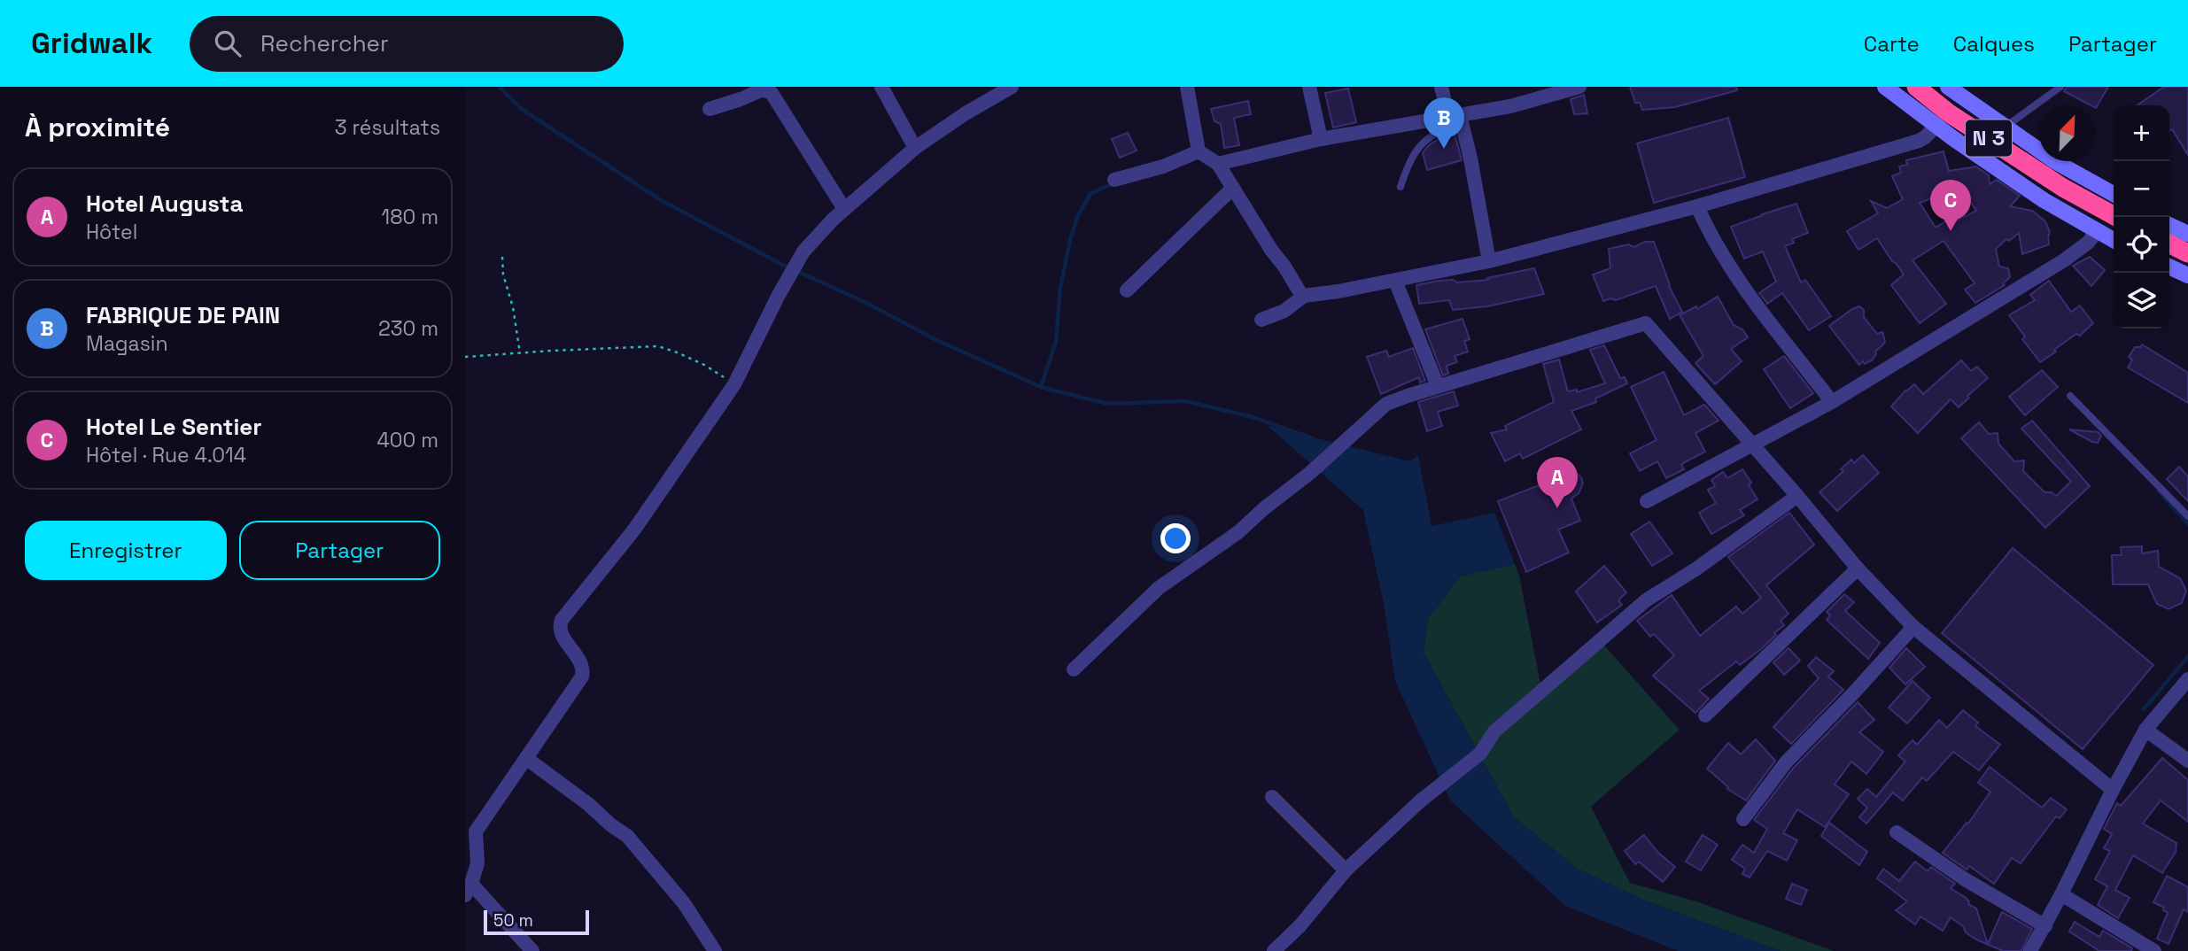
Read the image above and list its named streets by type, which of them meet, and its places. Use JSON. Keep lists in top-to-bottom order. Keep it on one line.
{"streets":{"highway":["N 3"]},"scale_bar":"50 m","north":"top right","page":{"header":"Gridwalk","search":"Rechercher","nav":["Carte","Calques","Partager"],"heading":["À proximité","3 résultats"],"pins":["B","C","A"],"map_buttons":["+","−"],"list":[{"mark":"A","name":"Hotel Augusta","note":"Hôtel","value":"180 m"},{"mark":"B","name":"FABRIQUE DE PAIN","note":"Magasin","value":"230 m"},{"mark":"C","name":"Hotel Le Sentier","note":"Hôtel · Rue 4.014","value":"400 m"}],"buttons":["Enregistrer","Partager"],"scale":"50 m"}}
